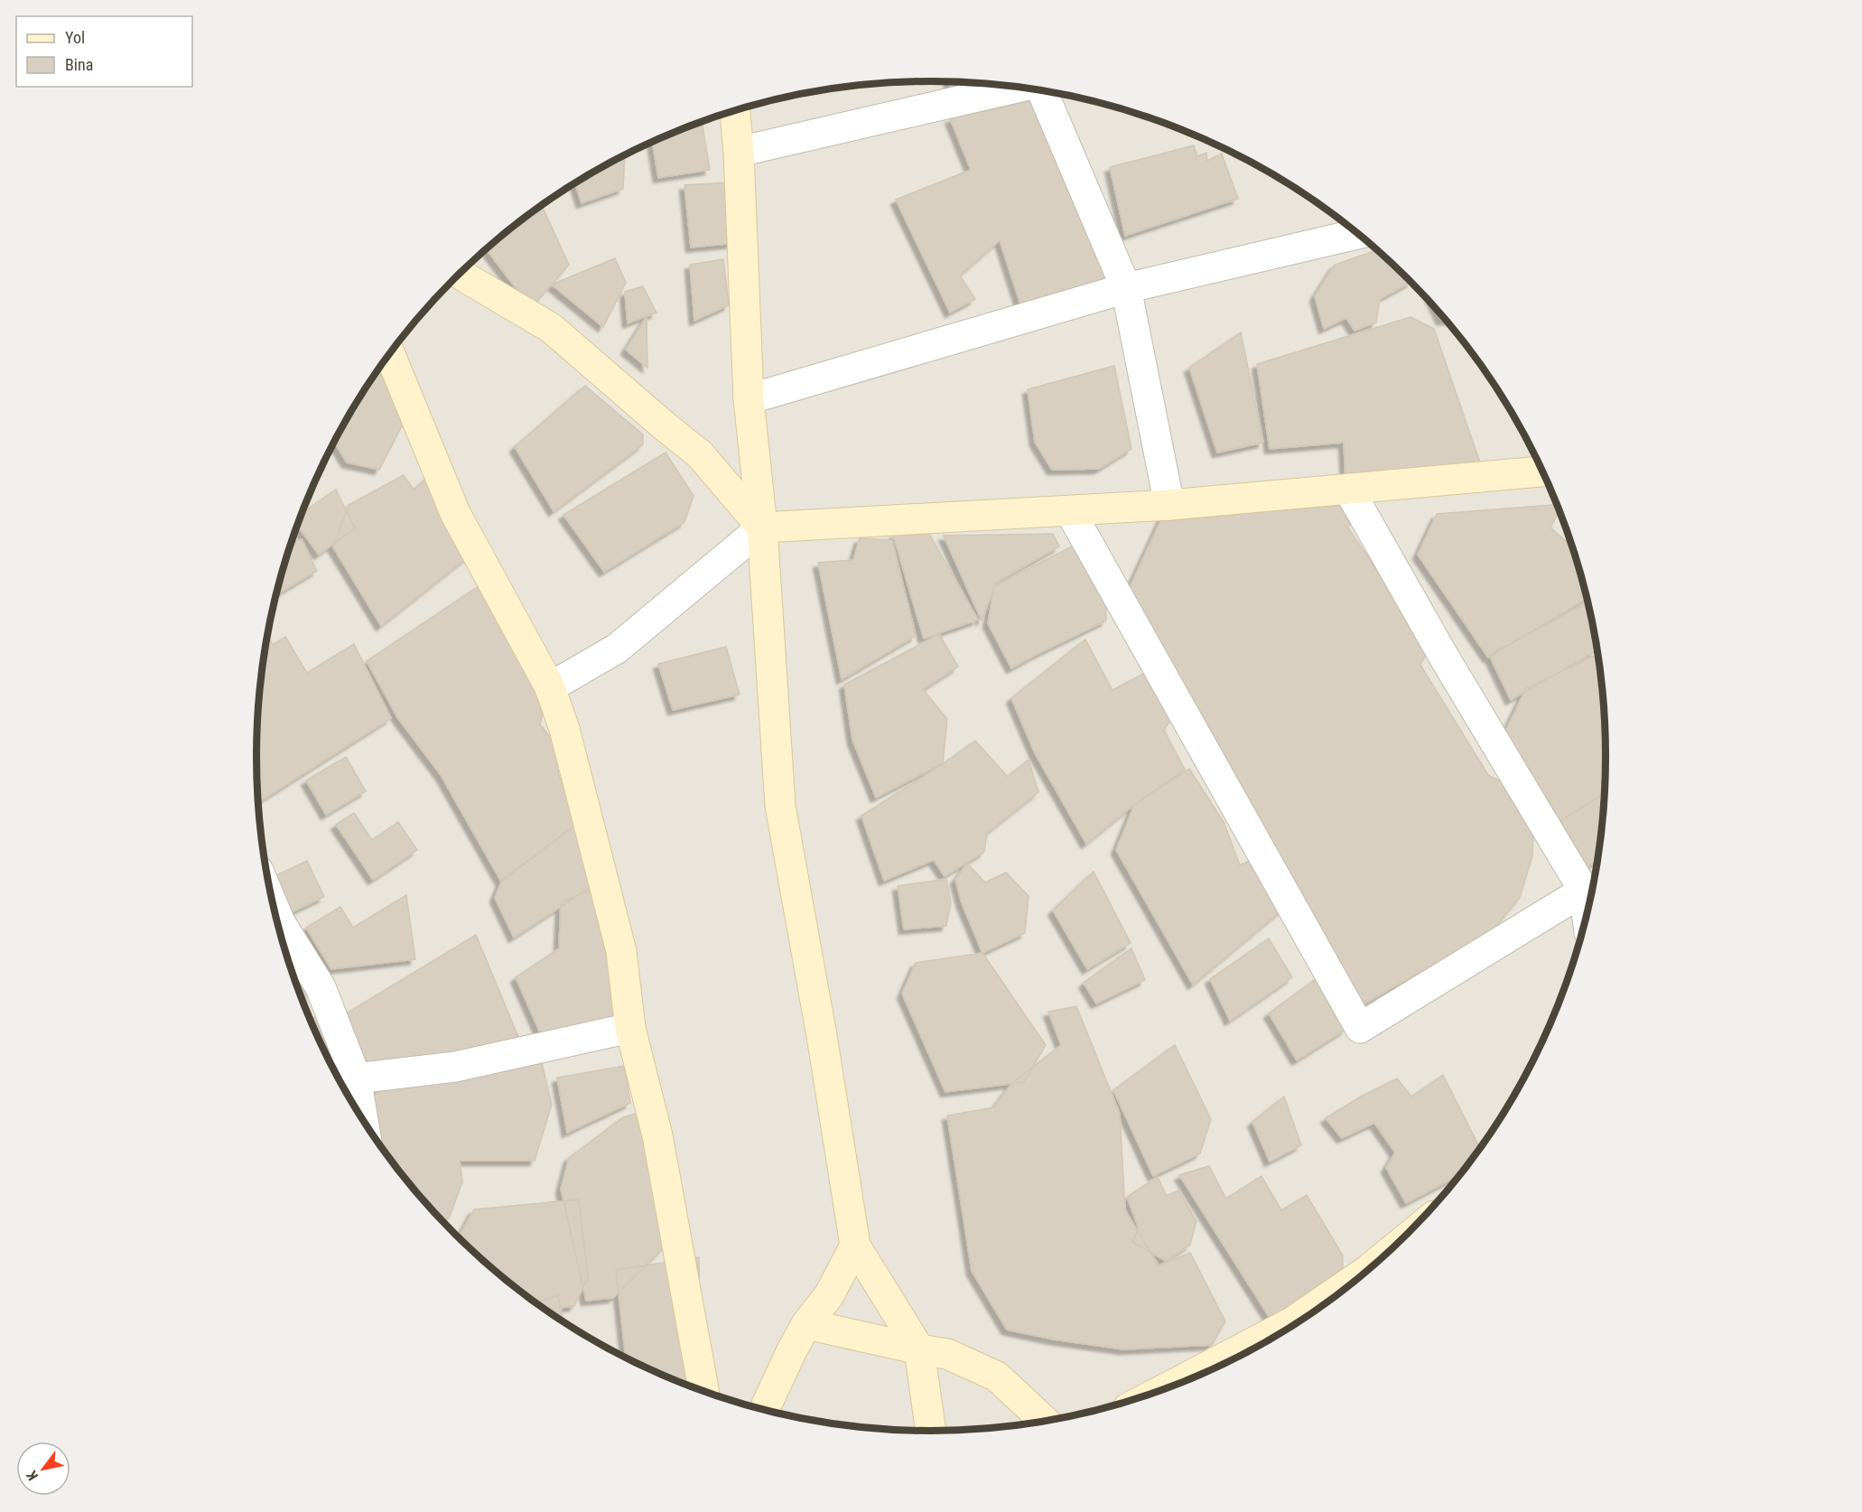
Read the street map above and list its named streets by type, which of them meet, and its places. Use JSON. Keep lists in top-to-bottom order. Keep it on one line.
{"legend":["Yol","Bina"],"north":"bottom left"}
